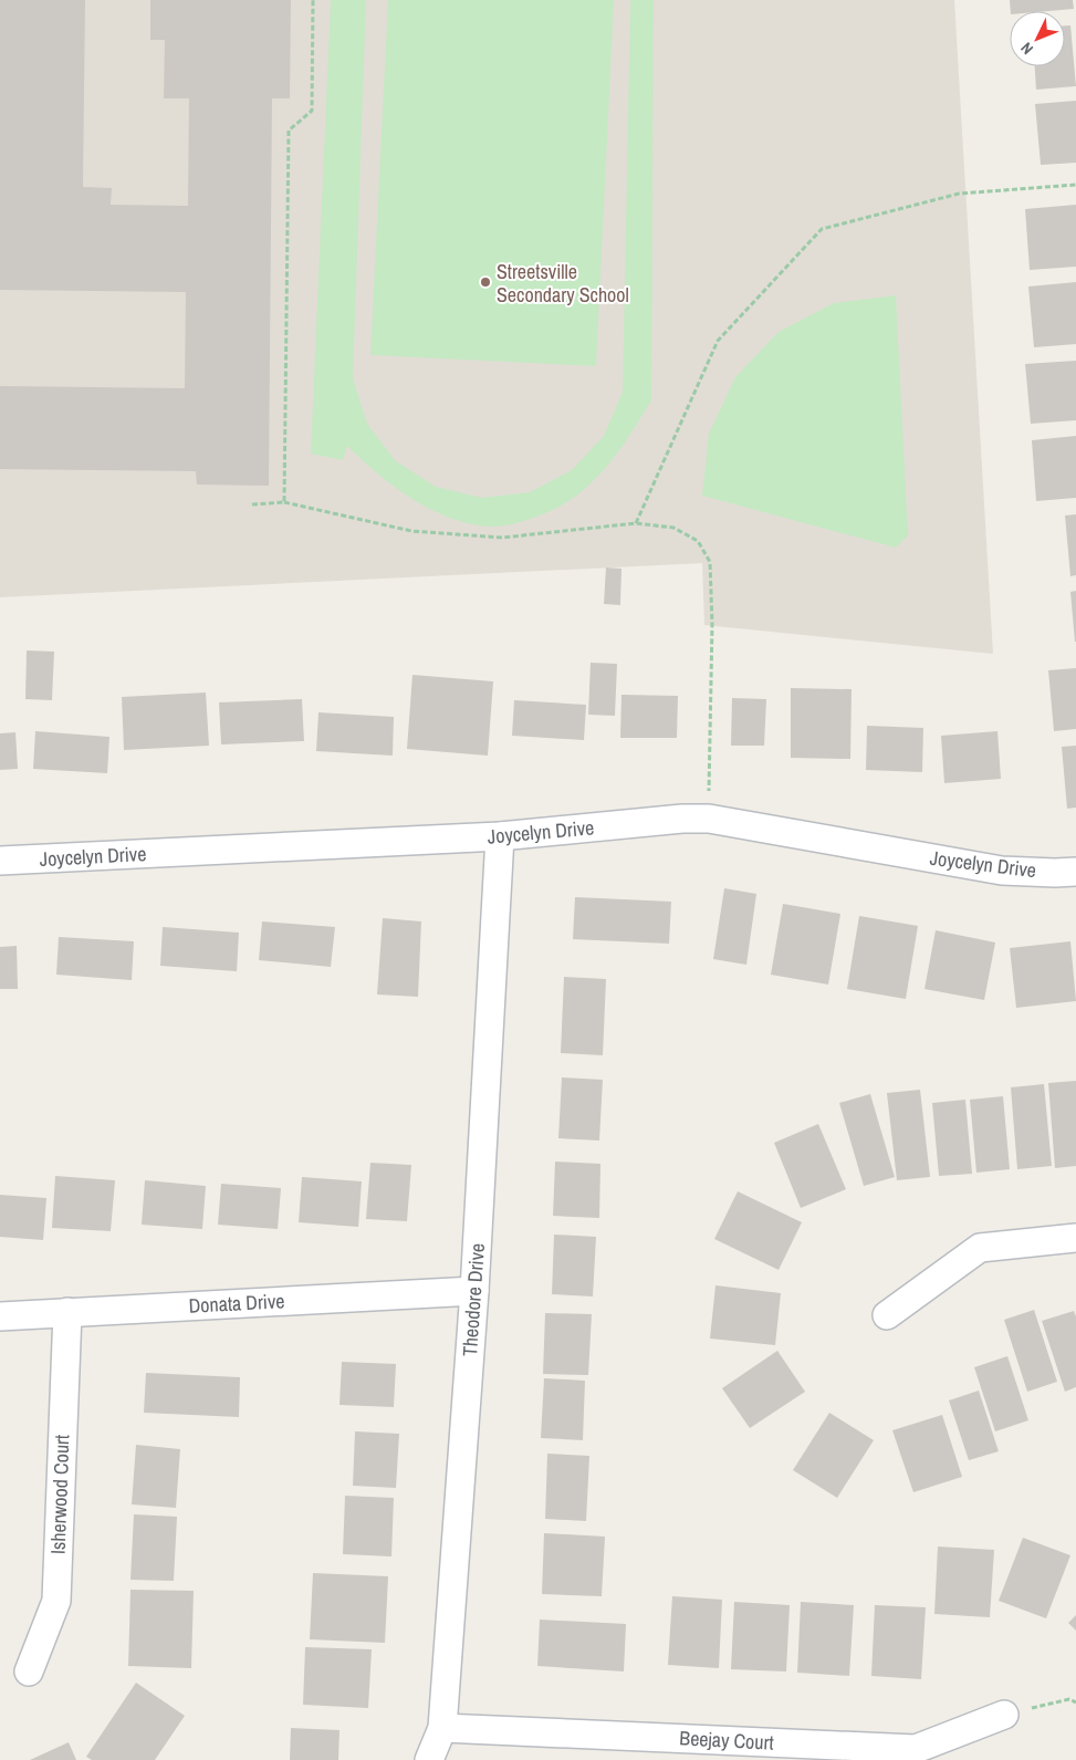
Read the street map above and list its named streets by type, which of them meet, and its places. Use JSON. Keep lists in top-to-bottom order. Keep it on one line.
{"streets":{"street":["Joycelyn Drive","Theodore Drive","Donata Drive","Isherwood Court","Beejay Court"]},"crossings":[["Joycelyn Drive","Theodore Drive"],["Theodore Drive","Donata Drive"],["Theodore Drive","Beejay Court"],["Donata Drive","Isherwood Court"]],"places":["Streetsville Secondary School"],"north":"bottom left"}
